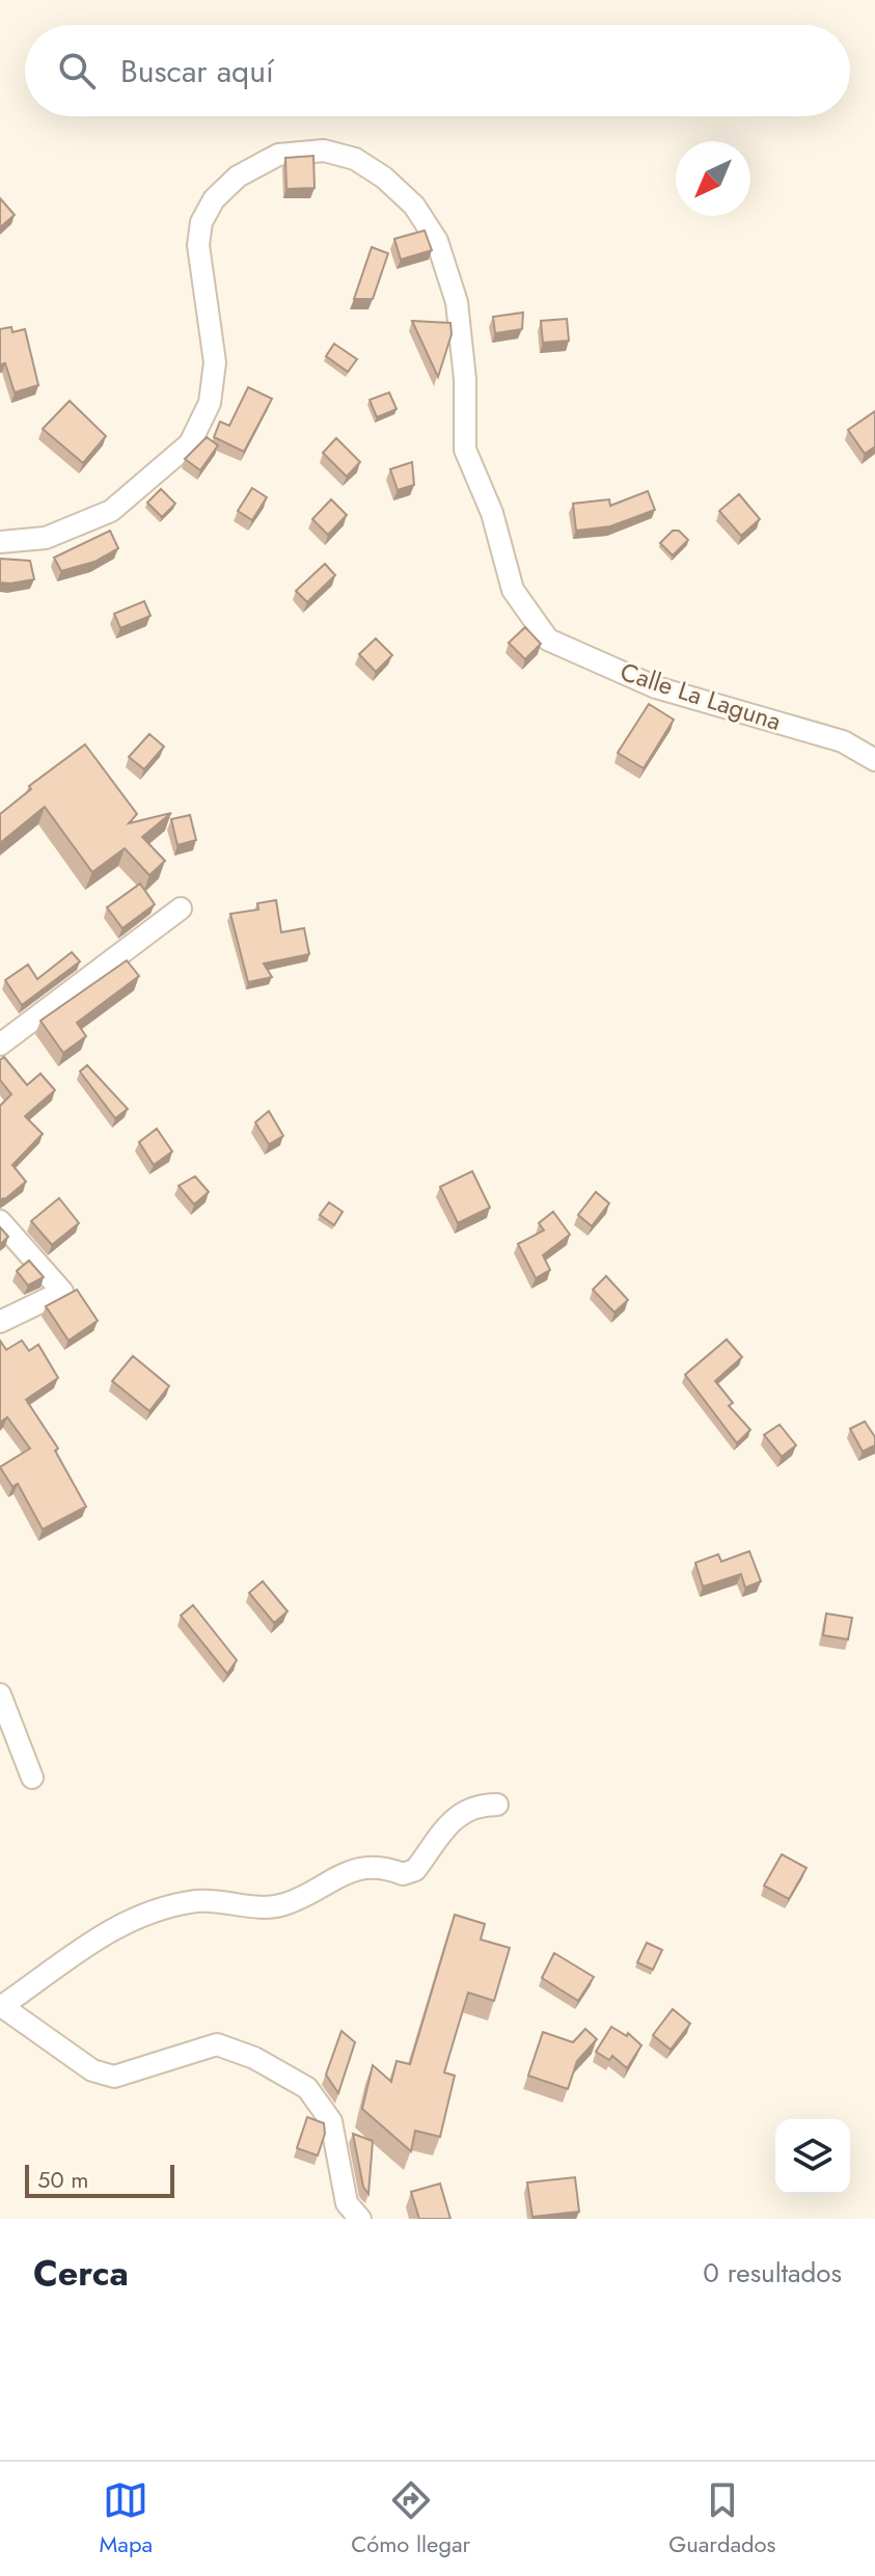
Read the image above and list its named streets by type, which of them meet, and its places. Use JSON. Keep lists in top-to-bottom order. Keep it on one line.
{"streets":{"street":["Calle La Laguna"]},"scale_bar":"50 m","north":"bottom left","page":{"search":"Buscar aquí","scale":"50 m","heading":["Cerca","0 resultados"],"nav":["Mapa","Cómo llegar","Guardados"]}}
